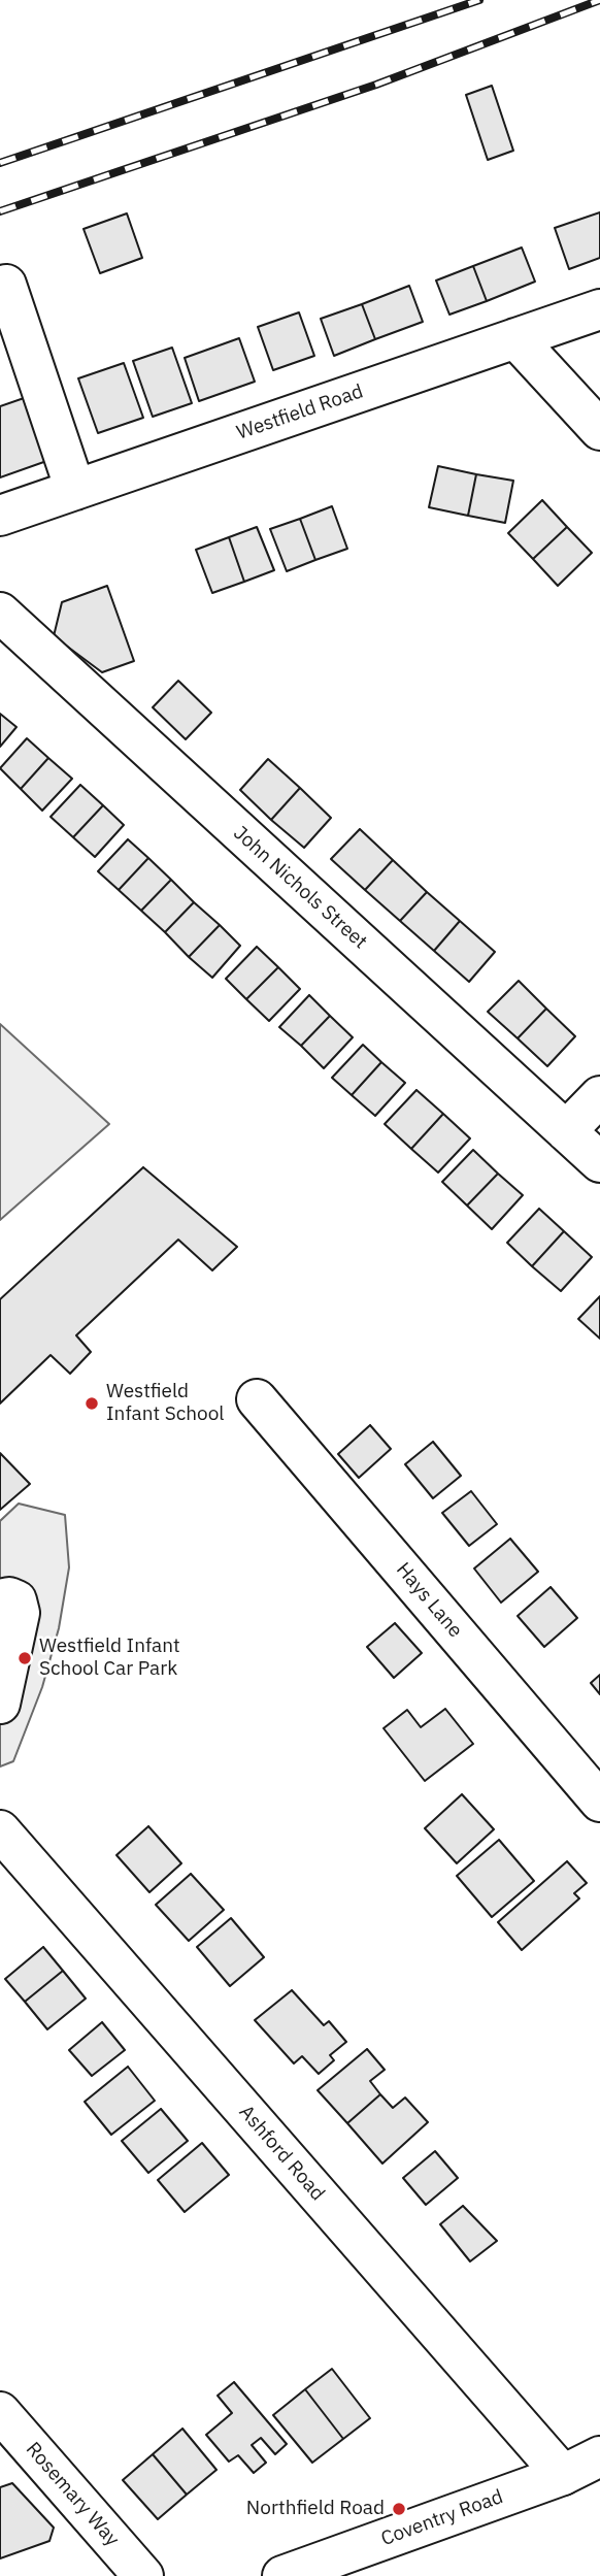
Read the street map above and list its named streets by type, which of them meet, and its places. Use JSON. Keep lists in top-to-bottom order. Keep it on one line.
{"streets":{"street":["Westfield Road","John Nichols Street","Hays Lane","Ashford Road","Rosemary Way","Coventry Road"]},"crossings":[["Ashford Road","Coventry Road"]],"places":["Westfield Infant School","Westfield Infant School Car Park","Northfield Road"]}
